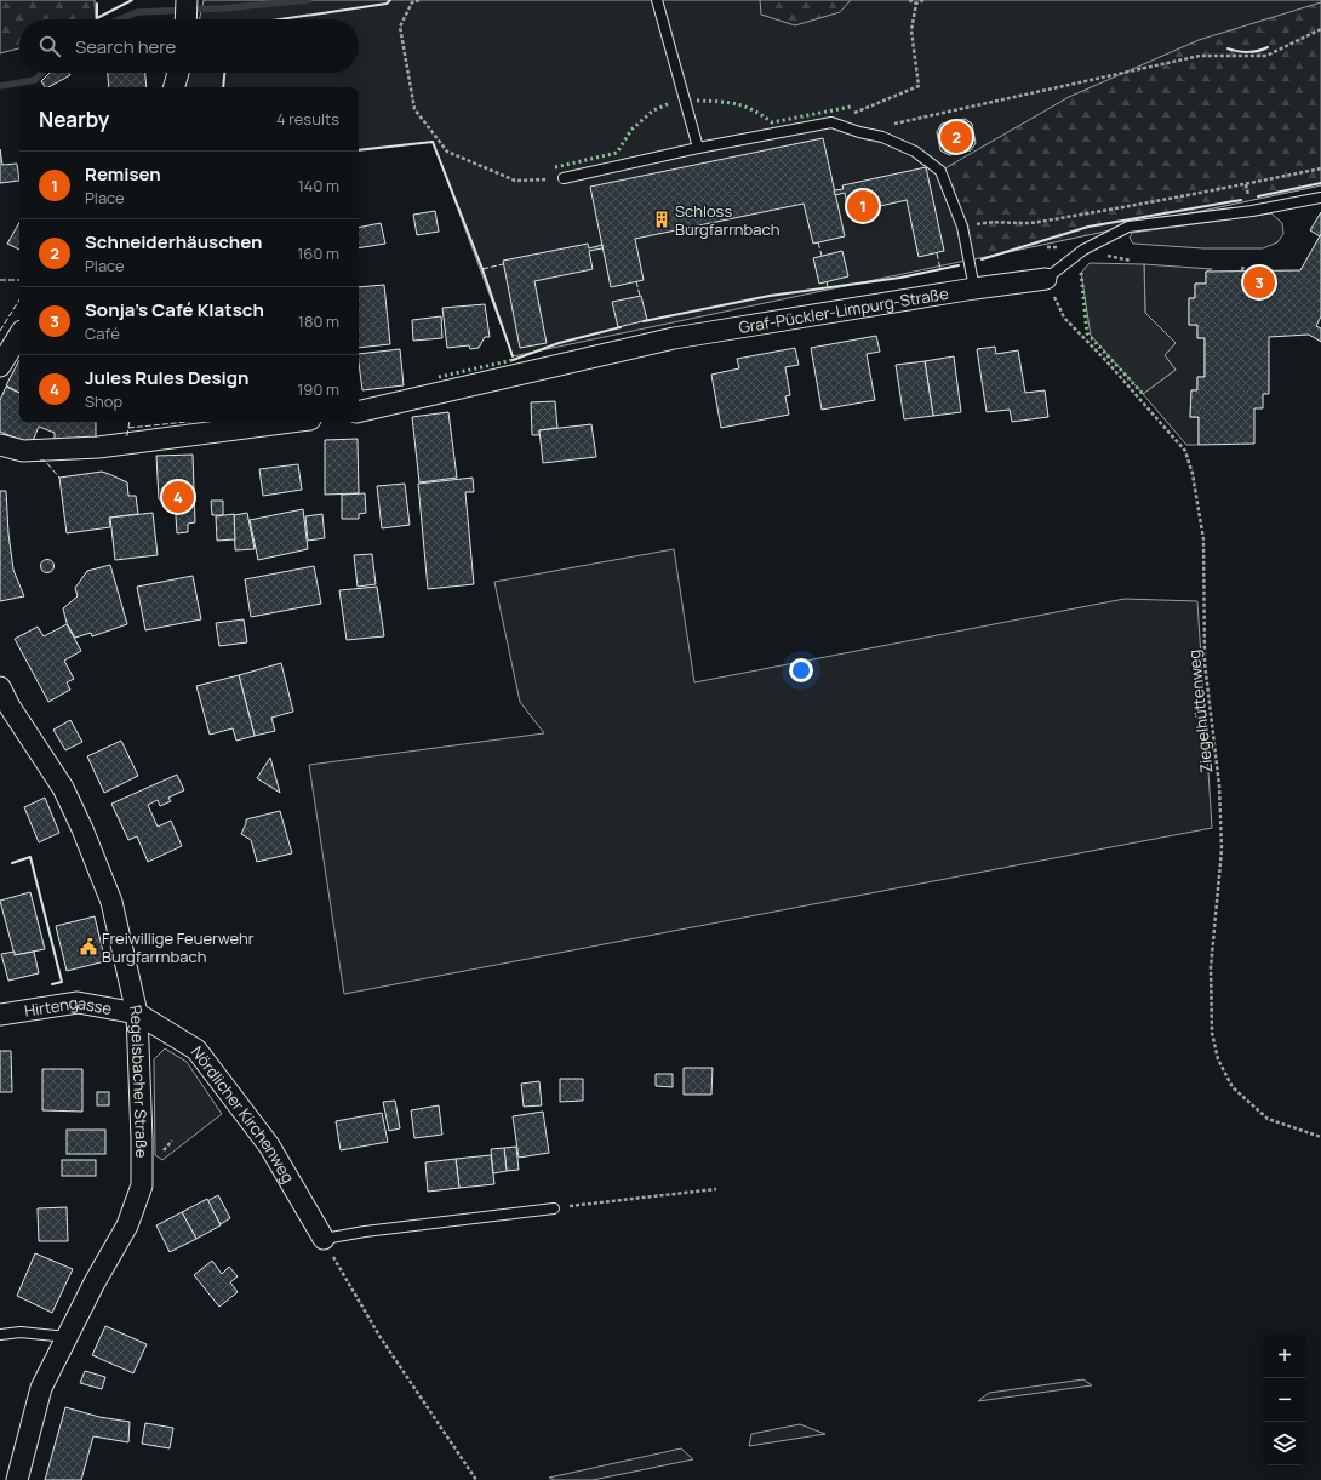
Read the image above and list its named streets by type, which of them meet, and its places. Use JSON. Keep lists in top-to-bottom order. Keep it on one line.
{"streets":{"street":["Graf-Pückler-Limpurg-Straße","Hirtengasse","Regelsbacher Straße","Nördlicher Kirchenweg"],"path":["Ziegelhüttenweg"]},"crossings":[["Graf-Pückler-Limpurg-Straße","Ziegelhüttenweg"],["Hirtengasse","Regelsbacher Straße"],["Hirtengasse","Nördlicher Kirchenweg"],["Regelsbacher Straße","Nördlicher Kirchenweg"]],"places":{"building":["Schloss Burgfarrnbach"],"public building":["Freiwillige Feuerwehr Burgfarrnbach"]},"page":{"search":"Search here","heading":["Nearby","4 results"],"pins":["2","1","3","4"],"list":[{"mark":"1","name":"Remisen","note":"Place","value":"140 m"},{"mark":"2","name":"Schneiderhäuschen","note":"Place","value":"160 m"},{"mark":"3","name":"Sonja's Café Klatsch","note":"Café","value":"180 m"},{"mark":"4","name":"Jules Rules Design","note":"Shop","value":"190 m"}],"map_buttons":["+","−"]}}
